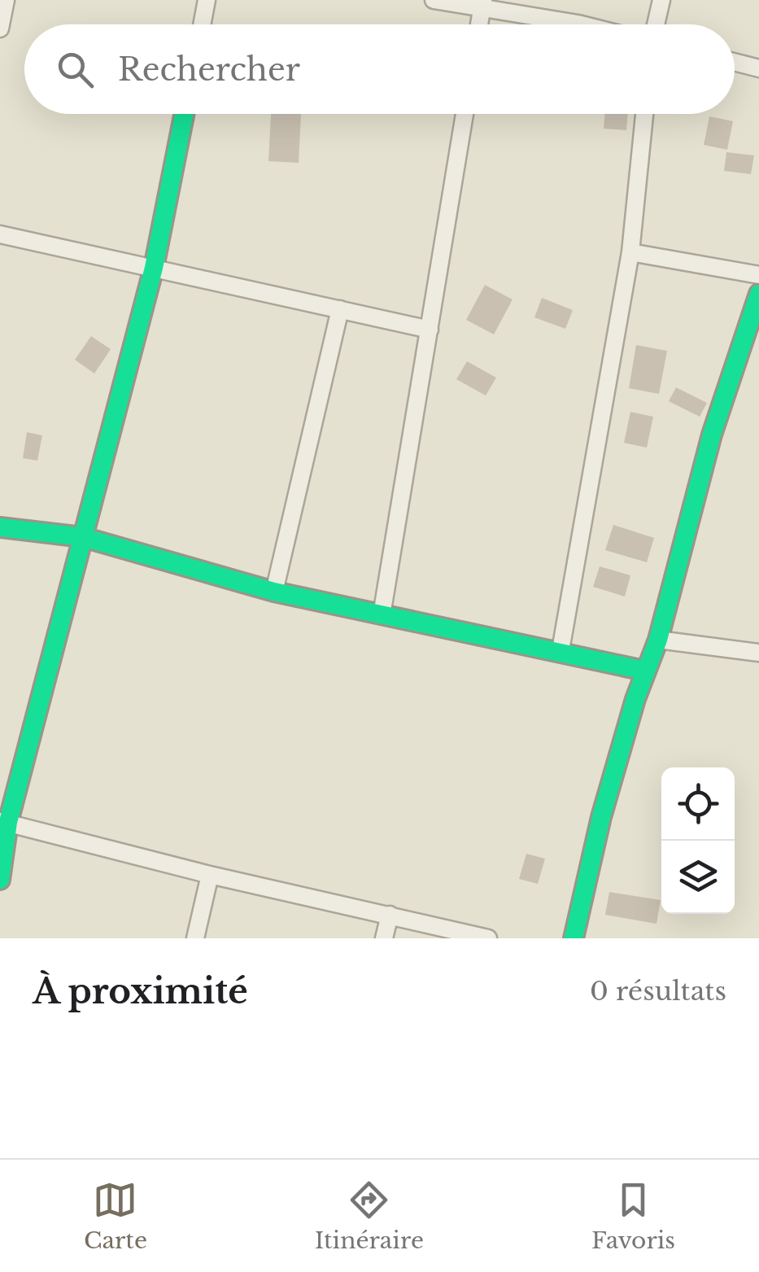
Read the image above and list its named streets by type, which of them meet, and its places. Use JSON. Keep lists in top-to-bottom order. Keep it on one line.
{"page":{"search":"Rechercher","heading":["À proximité","0 résultats"],"nav":["Carte","Itinéraire","Favoris"]}}
